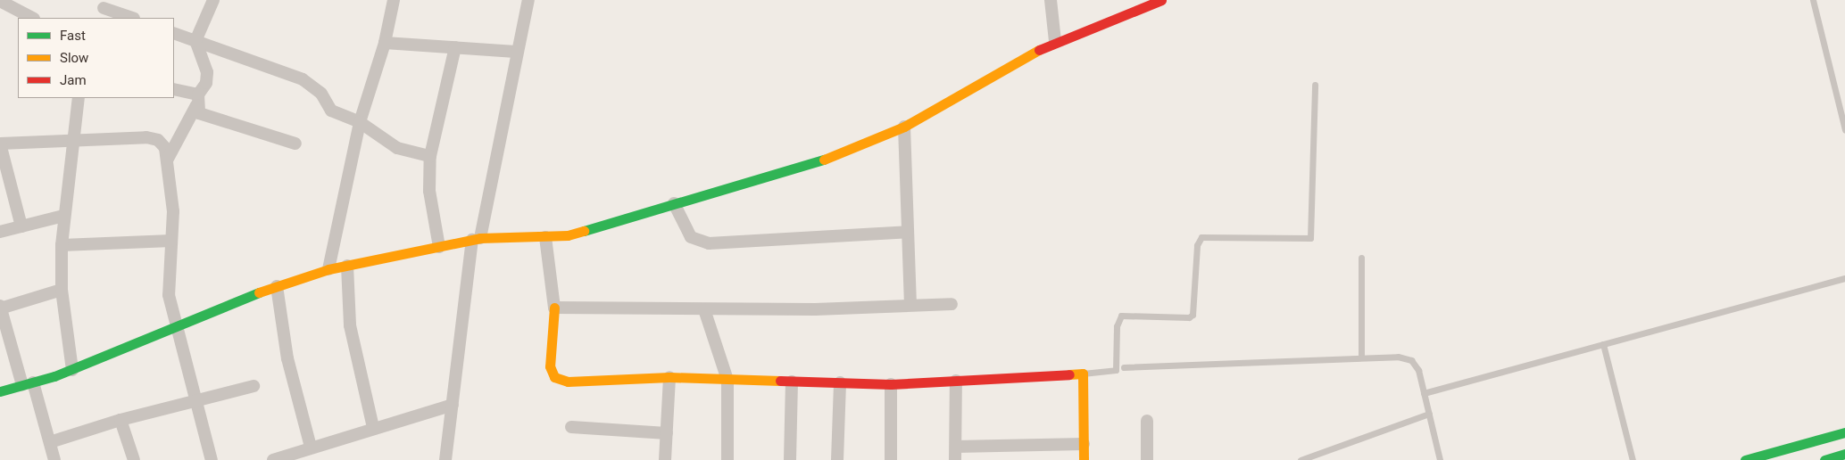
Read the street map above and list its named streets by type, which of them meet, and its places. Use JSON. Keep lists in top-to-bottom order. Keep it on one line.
{"legend":["Fast","Slow","Jam"]}
